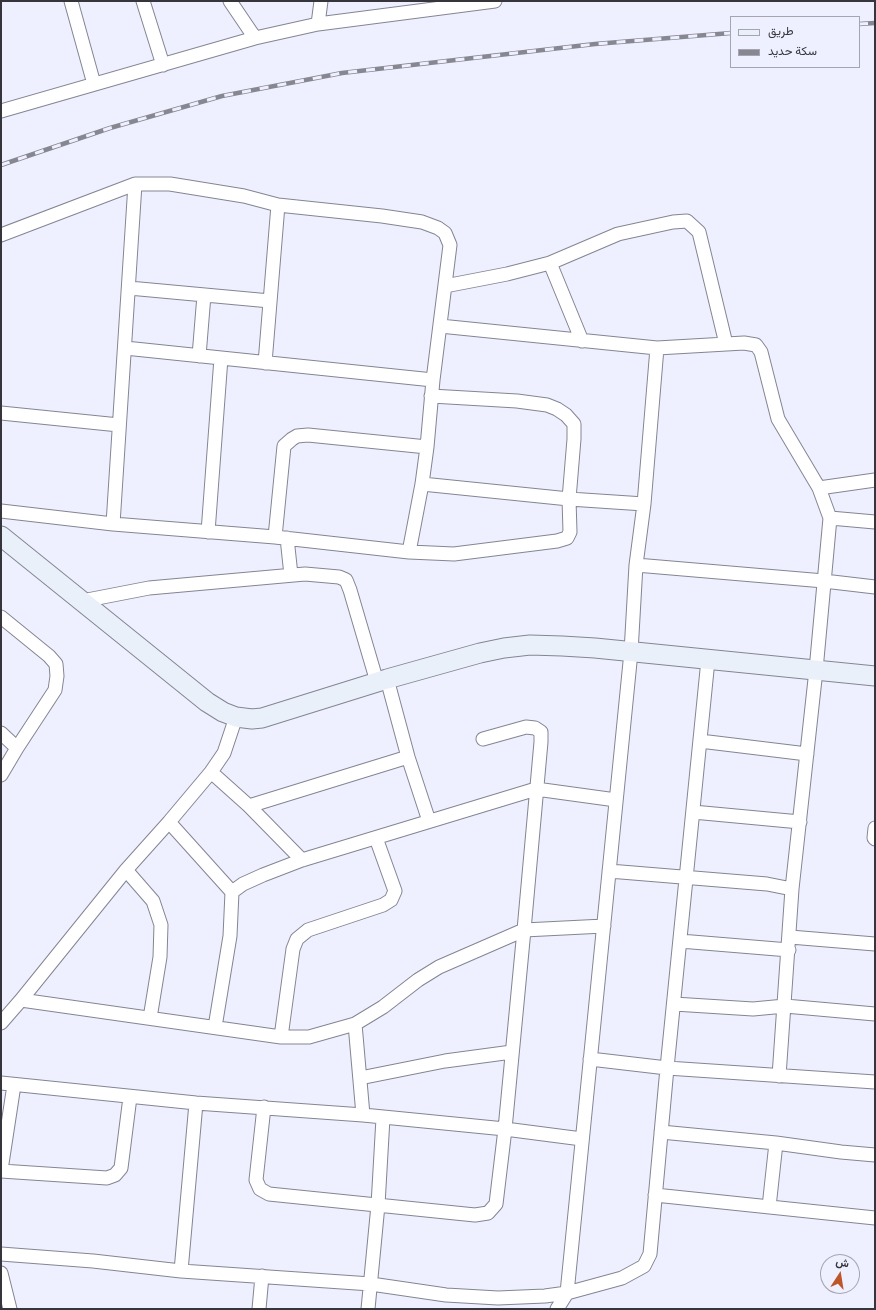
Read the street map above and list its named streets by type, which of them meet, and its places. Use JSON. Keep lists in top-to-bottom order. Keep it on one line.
{"legend":["طريق","سكة حديد"],"north":"top"}
